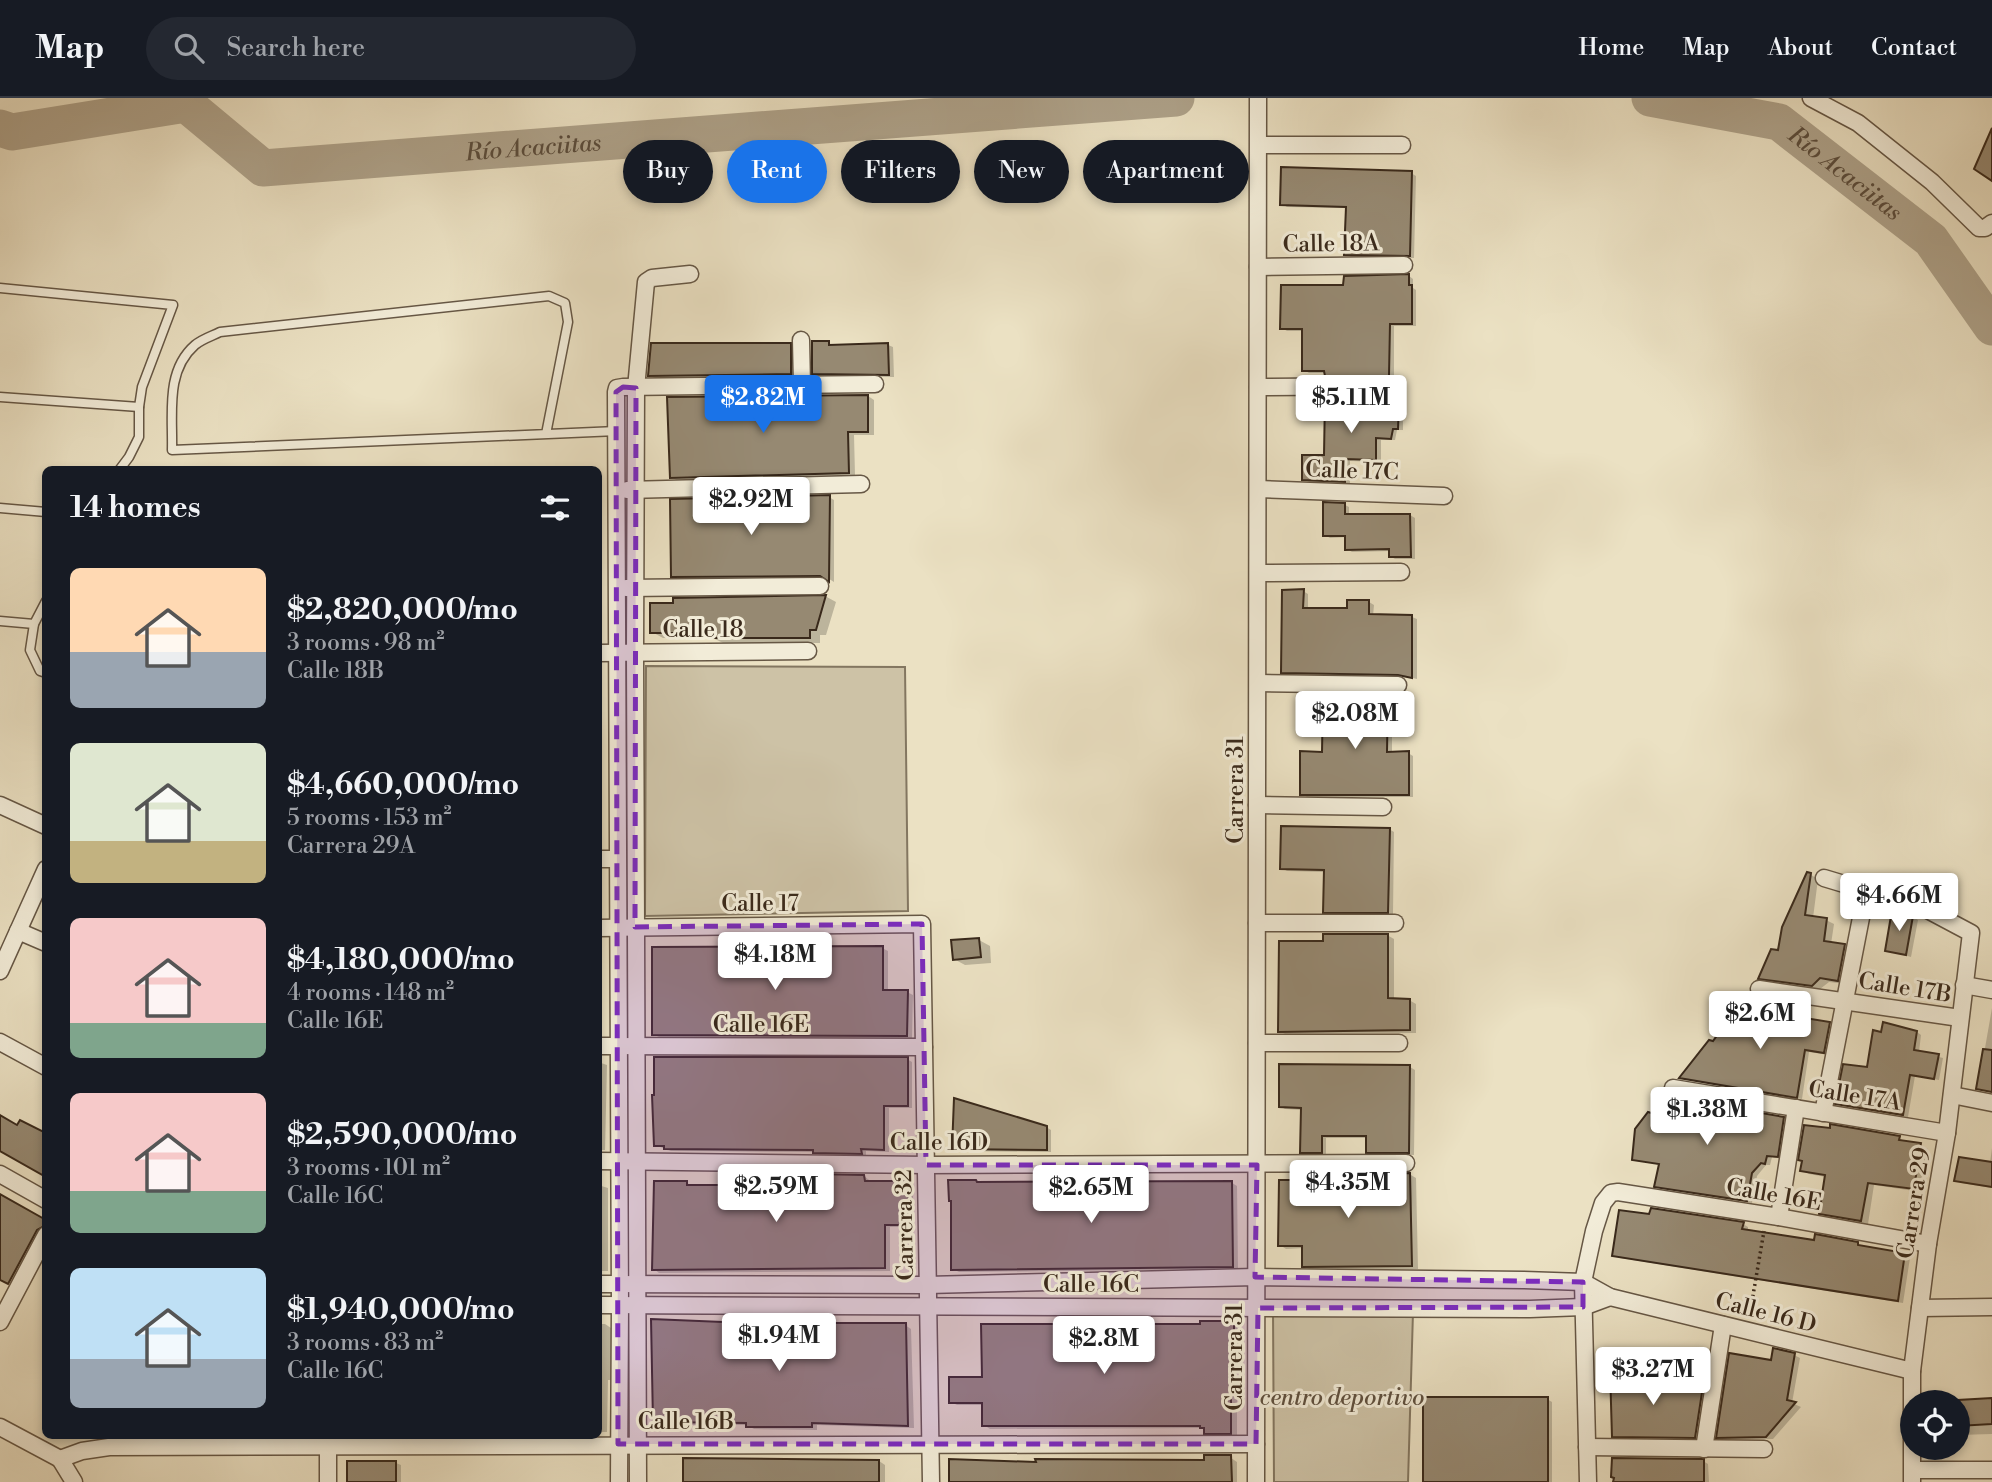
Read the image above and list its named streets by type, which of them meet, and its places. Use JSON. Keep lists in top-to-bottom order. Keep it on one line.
{"streets":{"street":["Calle 18A","Calle 17C","Calle 18","Carrera 31","Calle 17","Calle 17B","Calle 16E","Calle 17A","Calle 16D","Carrera 29","Carrera 32","Calle 16C","Calle 16 D","Calle 16B"]},"crossings":[["Calle 18A","Carrera 31"],["Calle 17C","Carrera 31"],["Carrera 31","Calle 16D"],["Carrera 31","Calle 16C"],["Carrera 31","Calle 16B"],["Calle 17","Carrera 32"],["Calle 17B","Carrera 29"],["Calle 16E","Carrera 29"],["Calle 16E","Carrera 32"],["Calle 16E","Calle 16C"],["Calle 16E","Calle 16 D"],["Calle 17A","Carrera 29"],["Calle 16D","Carrera 32"],["Carrera 29","Calle 16 D"],["Carrera 32","Calle 16C"],["Carrera 32","Calle 16B"],["Calle 16C","Calle 16 D"]],"water":["Río Acaciitas"],"parks":["centro deportivo"],"page":{"header":"Map","search":"Search here","nav":["Home","Map","About","Contact"],"chip":["Buy","Rent","Filters","New","Apartment"],"price":["$2.82M","$5.11M","$2.92M","$2.08M","$4.66M","$4.18M","$2.6M","$1.38M","$4.35M","$2.59M","$2.65M","$1.94M","$2.8M","$3.27M"],"heading":"14 homes","list":[{"name":"$2,820,000/mo","note":"3 rooms · 98 m² · Calle 18B"},{"name":"$4,660,000/mo","note":"5 rooms · 153 m² · Carrera 29A"},{"name":"$4,180,000/mo","note":"4 rooms · 148 m² · Calle 16E"},{"name":"$2,590,000/mo","note":"3 rooms · 101 m² · Calle 16C"},{"name":"$1,940,000/mo","note":"3 rooms · 83 m² · Calle 16C"}]}}
